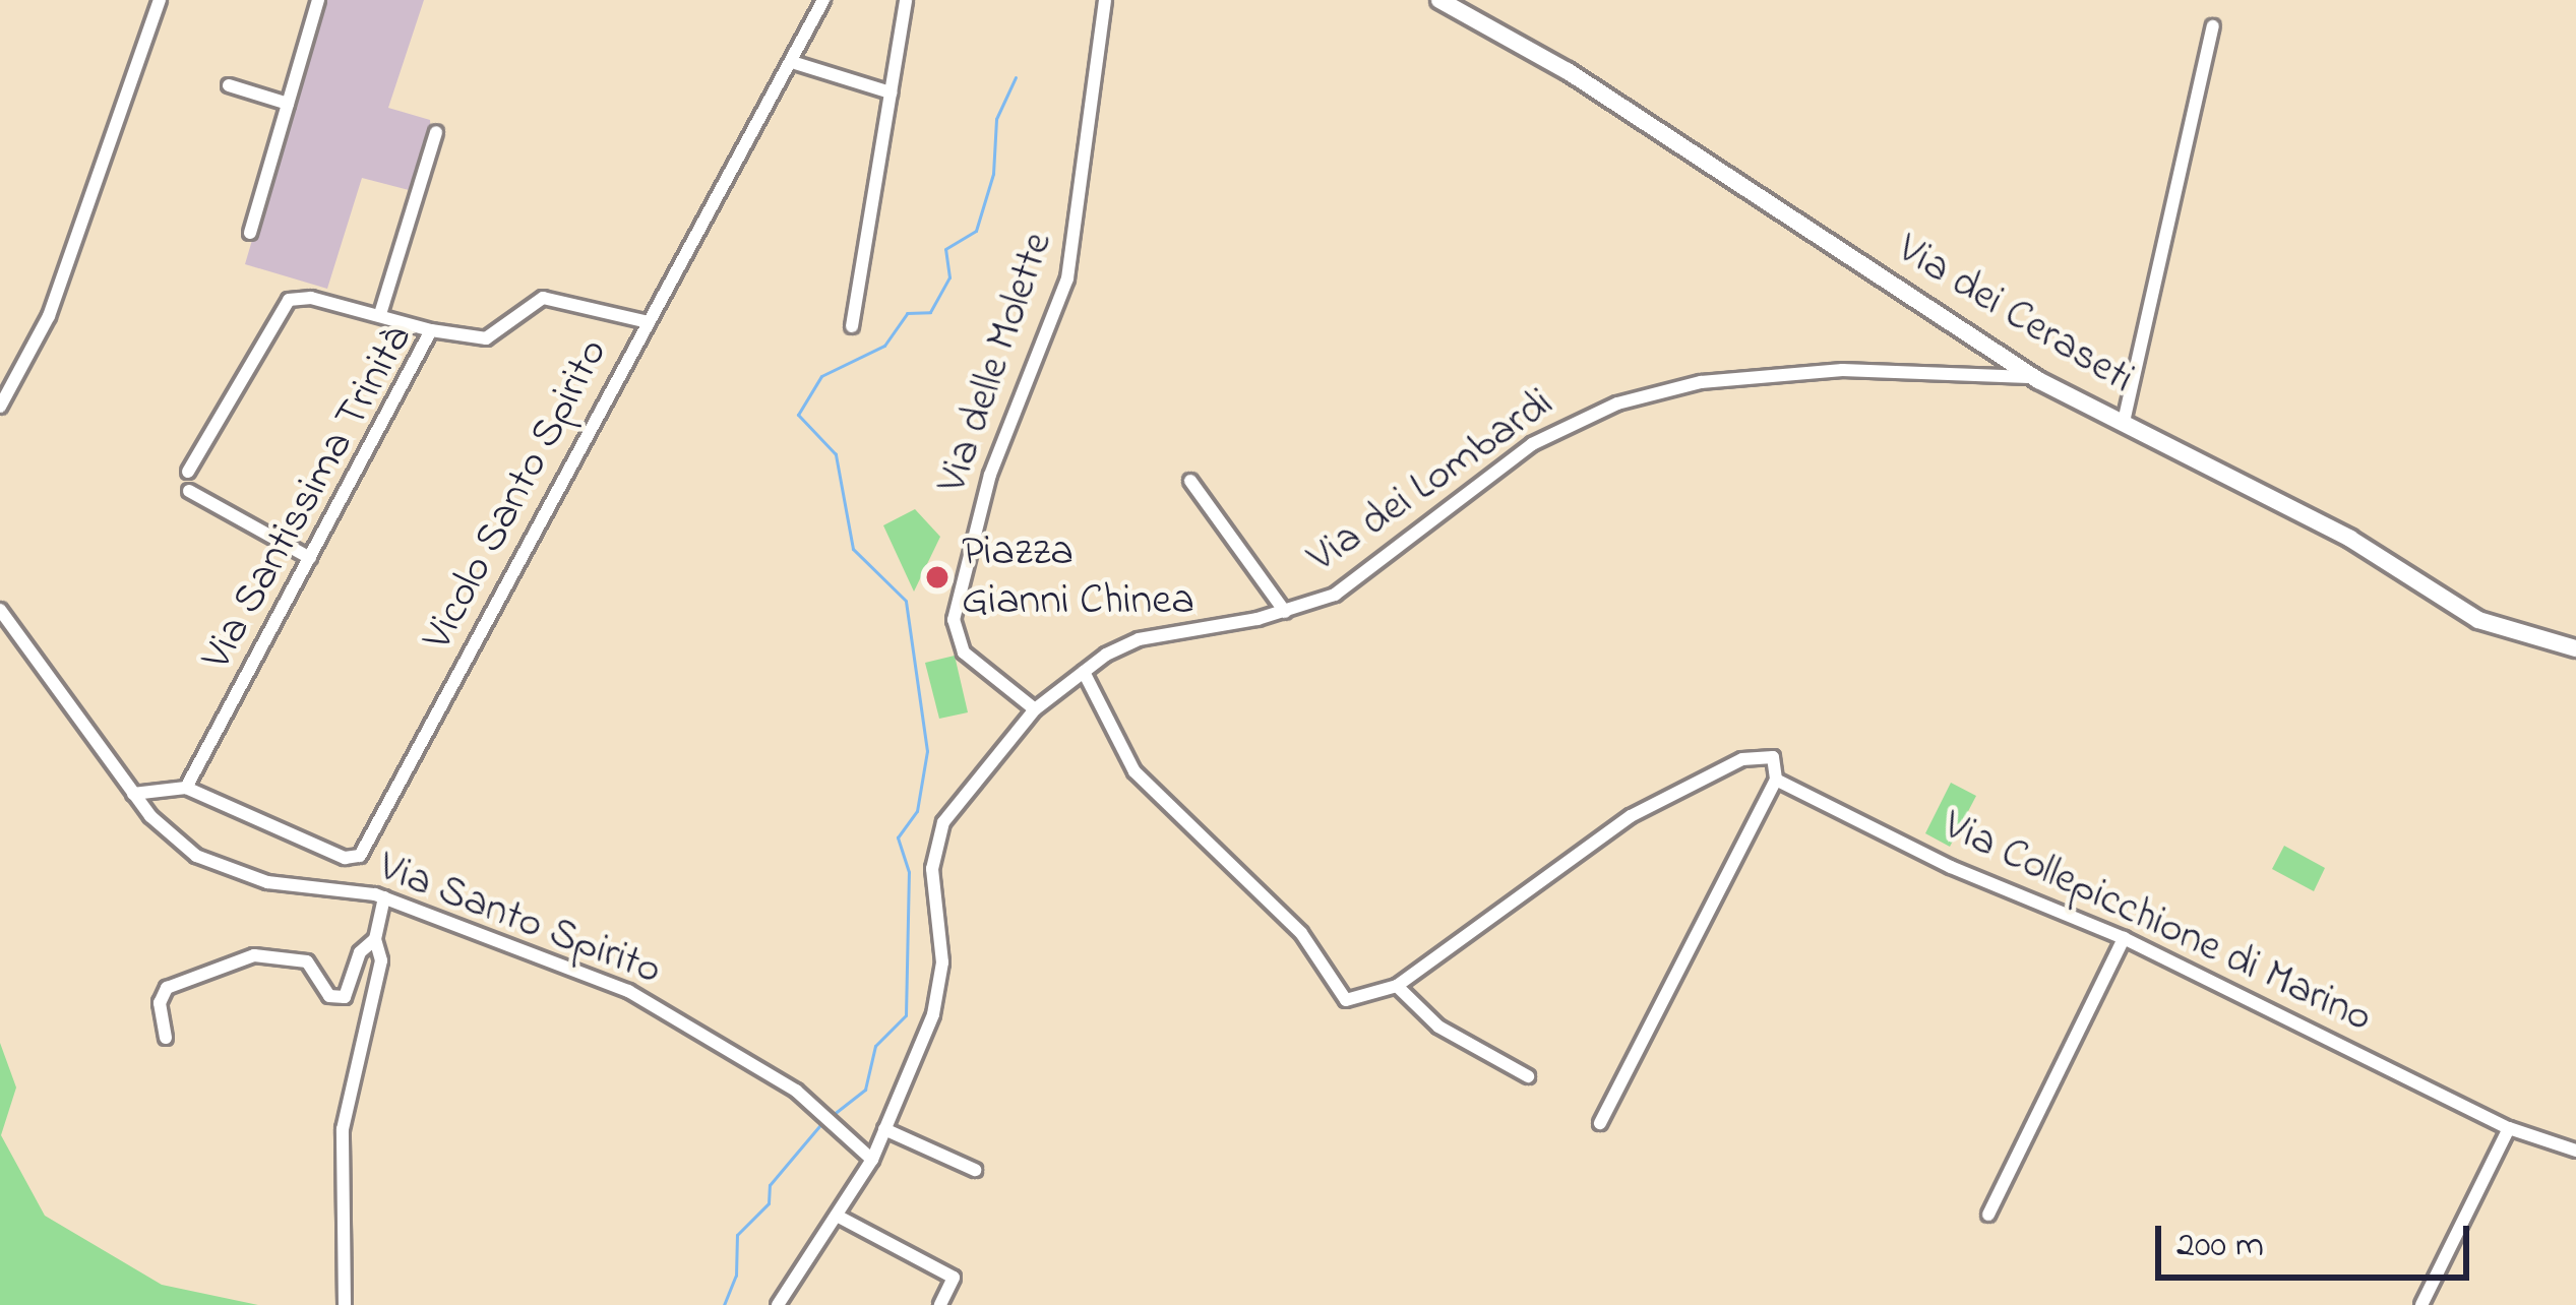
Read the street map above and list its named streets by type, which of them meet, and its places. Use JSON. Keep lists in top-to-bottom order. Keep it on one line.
{"streets":{"street":["Via dei Ceraseti","Via delle Molette","Via dei Lombardi","Vicolo Santo Spirito","Via Santissima Trinità","Via Santo Spirito","Via Collepicchione di Marino"]},"crossings":[["Via dei Ceraseti","Via dei Lombardi"],["Via delle Molette","Via dei Lombardi"],["Via dei Lombardi","Via Santo Spirito"],["Via dei Lombardi","Via Collepicchione di Marino"],["Vicolo Santo Spirito","Via Santissima Trinità"]],"places":["Piazza Gianni Chinea"],"scale_bar":"200 m"}
